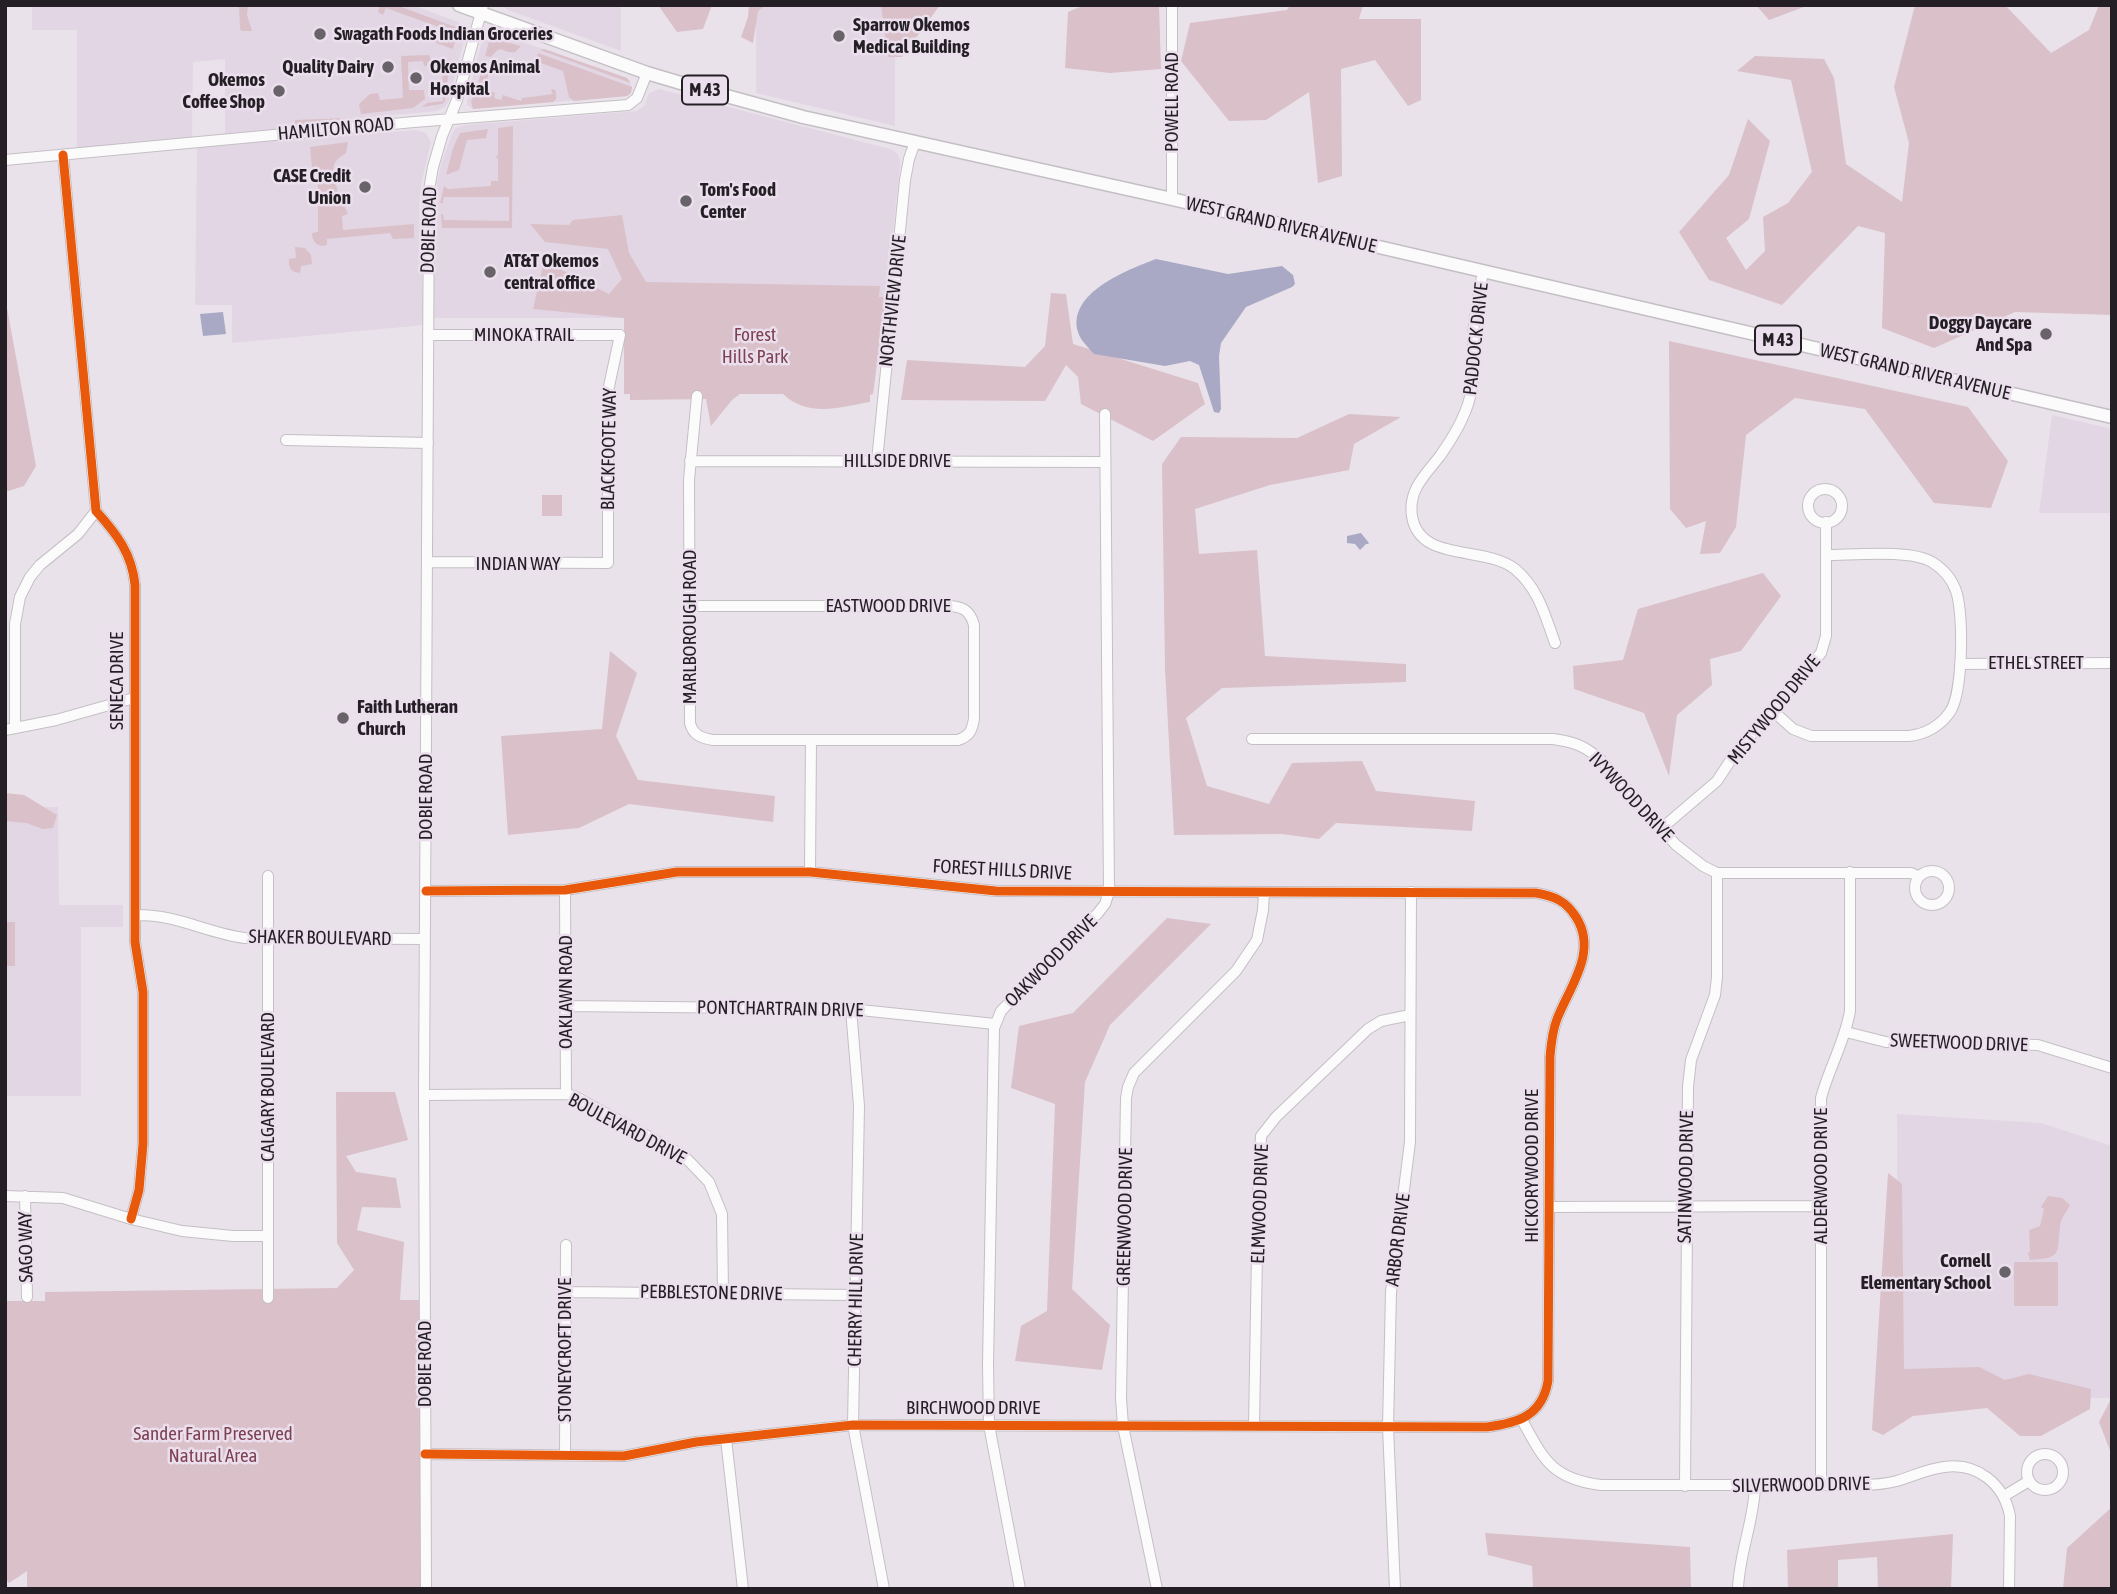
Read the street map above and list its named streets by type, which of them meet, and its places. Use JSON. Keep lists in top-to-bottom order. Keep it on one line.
{"streets":{"main road":["M 43","WEST GRAND RIVER AVENUE"],"street":["POWELL ROAD","HAMILTON ROAD","DOBIE ROAD","NORTHVIEW DRIVE","MINOKA TRAIL","PADDOCK DRIVE","BLACKFOOTE WAY","HILLSIDE DRIVE","INDIAN WAY","EASTWOOD DRIVE","MARLBOROUGH ROAD","ETHEL STREET","SENECA DRIVE","MISTYWOOD DRIVE","IVYWOOD DRIVE","FOREST HILLS DRIVE","SHAKER BOULEVARD","OAKWOOD DRIVE","OAKLAWN ROAD","PONTCHARTRAIN DRIVE","SWEETWOOD DRIVE","CALGARY BOULEVARD","BOULEVARD DRIVE","HICKORYWOOD DRIVE","ALDERWOOD DRIVE","SATINWOOD DRIVE","ELMWOOD DRIVE","GREENWOOD DRIVE","ARBOR DRIVE","SAGO WAY","PEBBLESTONE DRIVE","CHERRY HILL DRIVE","STONEYCROFT DRIVE","BIRCHWOOD DRIVE","SILVERWOOD DRIVE"]},"crossings":[["POWELL ROAD","WEST GRAND RIVER AVENUE"],["HAMILTON ROAD","WEST GRAND RIVER AVENUE"],["HAMILTON ROAD","DOBIE ROAD"],["WEST GRAND RIVER AVENUE","DOBIE ROAD"],["WEST GRAND RIVER AVENUE","NORTHVIEW DRIVE"],["WEST GRAND RIVER AVENUE","PADDOCK DRIVE"],["DOBIE ROAD","MINOKA TRAIL"],["DOBIE ROAD","INDIAN WAY"],["DOBIE ROAD","FOREST HILLS DRIVE"],["DOBIE ROAD","SHAKER BOULEVARD"],["DOBIE ROAD","BOULEVARD DRIVE"],["DOBIE ROAD","BIRCHWOOD DRIVE"],["NORTHVIEW DRIVE","HILLSIDE DRIVE"],["MINOKA TRAIL","BLACKFOOTE WAY"],["BLACKFOOTE WAY","INDIAN WAY"],["HILLSIDE DRIVE","MARLBOROUGH ROAD"],["HILLSIDE DRIVE","OAKWOOD DRIVE"],["EASTWOOD DRIVE","MARLBOROUGH ROAD"],["SENECA DRIVE","SHAKER BOULEVARD"],["MISTYWOOD DRIVE","IVYWOOD DRIVE"],["IVYWOOD DRIVE","SATINWOOD DRIVE"],["FOREST HILLS DRIVE","OAKWOOD DRIVE"],["FOREST HILLS DRIVE","OAKLAWN ROAD"],["FOREST HILLS DRIVE","HICKORYWOOD DRIVE"],["FOREST HILLS DRIVE","GREENWOOD DRIVE"],["FOREST HILLS DRIVE","ARBOR DRIVE"],["SHAKER BOULEVARD","CALGARY BOULEVARD"],["OAKWOOD DRIVE","PONTCHARTRAIN DRIVE"],["OAKWOOD DRIVE","BIRCHWOOD DRIVE"],["OAKLAWN ROAD","PONTCHARTRAIN DRIVE"],["OAKLAWN ROAD","BOULEVARD DRIVE"],["PONTCHARTRAIN DRIVE","CHERRY HILL DRIVE"],["SWEETWOOD DRIVE","ALDERWOOD DRIVE"],["BOULEVARD DRIVE","PEBBLESTONE DRIVE"],["HICKORYWOOD DRIVE","BIRCHWOOD DRIVE"],["HICKORYWOOD DRIVE","SILVERWOOD DRIVE"],["ALDERWOOD DRIVE","SILVERWOOD DRIVE"],["SATINWOOD DRIVE","SILVERWOOD DRIVE"],["ELMWOOD DRIVE","ARBOR DRIVE"],["ELMWOOD DRIVE","BIRCHWOOD DRIVE"],["GREENWOOD DRIVE","BIRCHWOOD DRIVE"],["ARBOR DRIVE","BIRCHWOOD DRIVE"],["PEBBLESTONE DRIVE","CHERRY HILL DRIVE"],["PEBBLESTONE DRIVE","STONEYCROFT DRIVE"],["CHERRY HILL DRIVE","BIRCHWOOD DRIVE"],["STONEYCROFT DRIVE","BIRCHWOOD DRIVE"],["BIRCHWOOD DRIVE","SILVERWOOD DRIVE"]],"parks":["Forest Hills Park","Sander Farm Preserved Natural Area"],"places":["Swagath Foods Indian Groceries","Sparrow Okemos Medical Building","Quality Dairy","Okemos Animal Hospital","Okemos Coffee Shop","CASE Credit Union","Tom's Food Center","AT&T Okemos central office","Doggy Daycare And Spa","Faith Lutheran Church","Cornell Elementary School"]}
